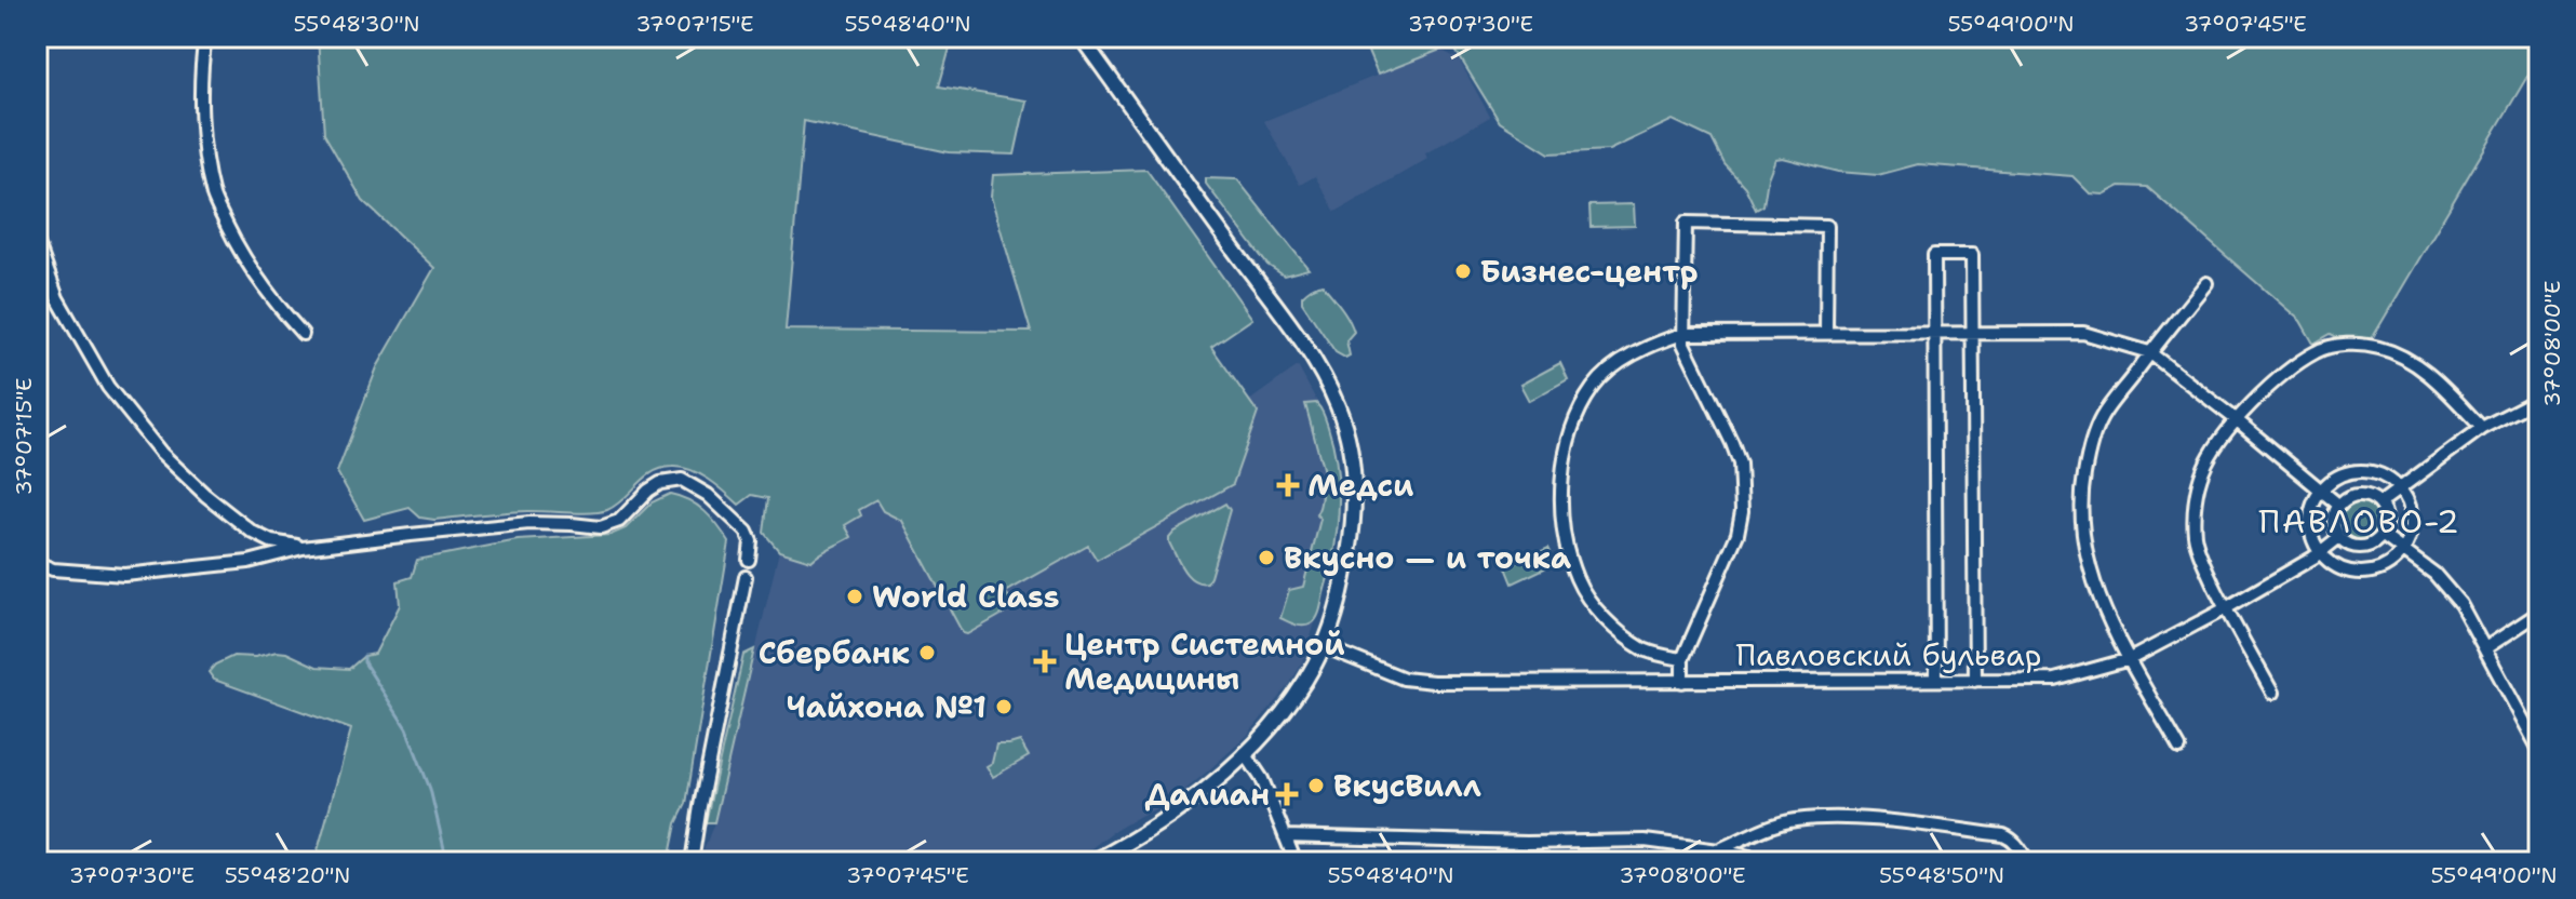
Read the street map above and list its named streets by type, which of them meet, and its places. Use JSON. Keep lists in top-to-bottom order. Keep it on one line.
{"streets":{"street":["Павловский бульвар"]},"districts":["ПАВЛОВО-2"],"places":{"other":["Бизнес-центр","Вкусно — и точка","World Class","Сбербанк","Чайхона №1","ВкусВилл"],"health":["Медси","Центр Системной Медицины","Далиан"]},"coordinates":["55°48'30\"N","37°07'15\"E","55°48'40\"N","37°07'30\"E","55°49'00\"N","37°07'45\"E","37°08'00\"E","55°48'20\"N","55°48'50\"N"]}
